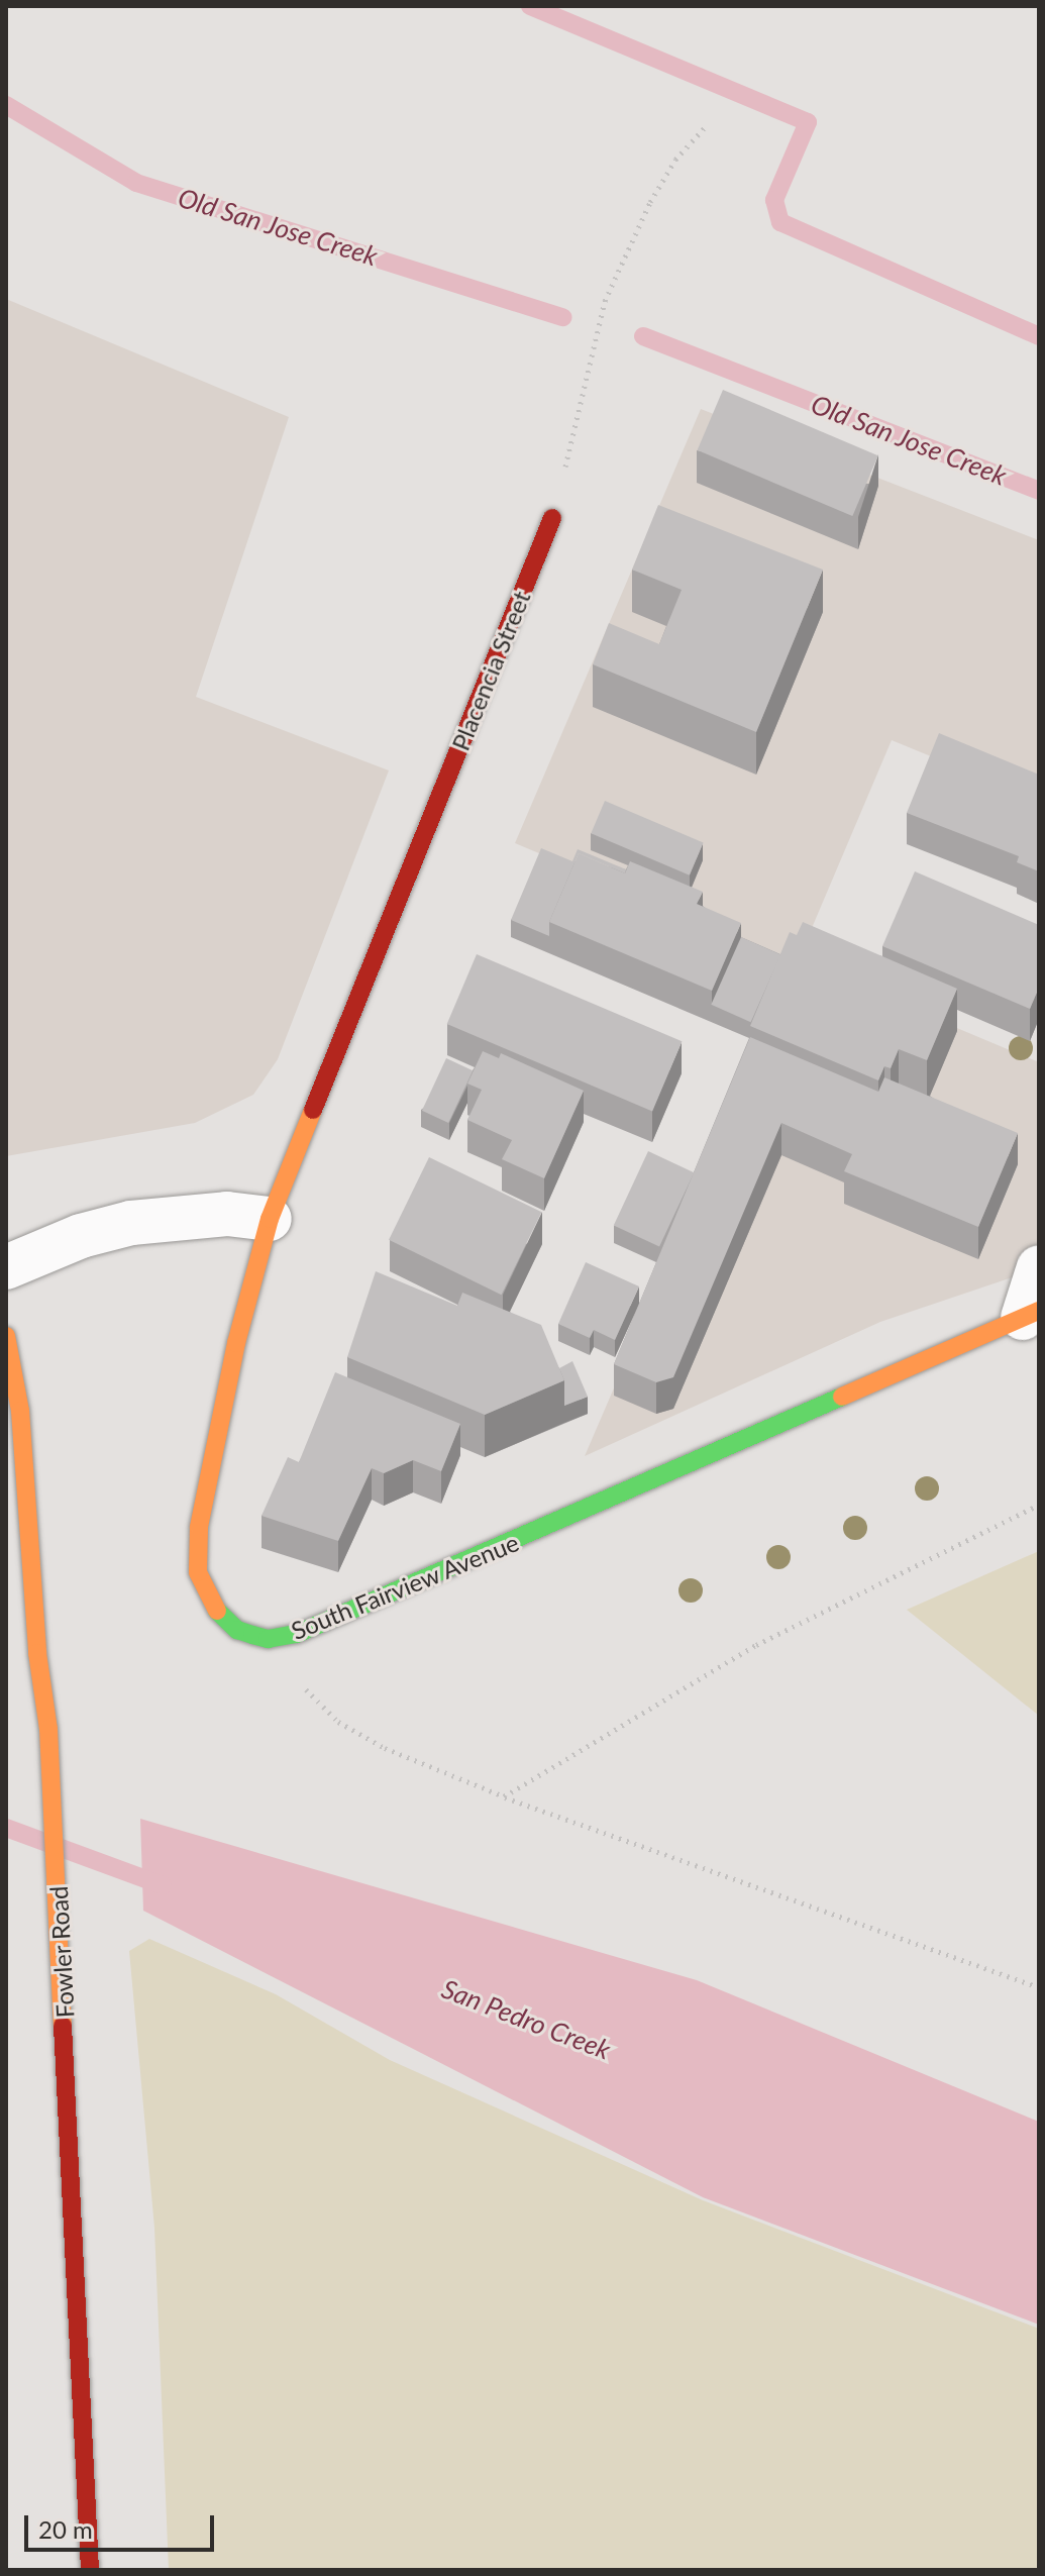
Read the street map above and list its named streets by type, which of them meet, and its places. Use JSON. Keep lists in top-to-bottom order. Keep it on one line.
{"streets":{"street":["Placencia Street","South Fairview Avenue","Fowler Road"]},"crossings":[["Placencia Street","South Fairview Avenue"]],"water":["Old San Jose Creek","San Pedro Creek"],"scale_bar":"20 m"}
